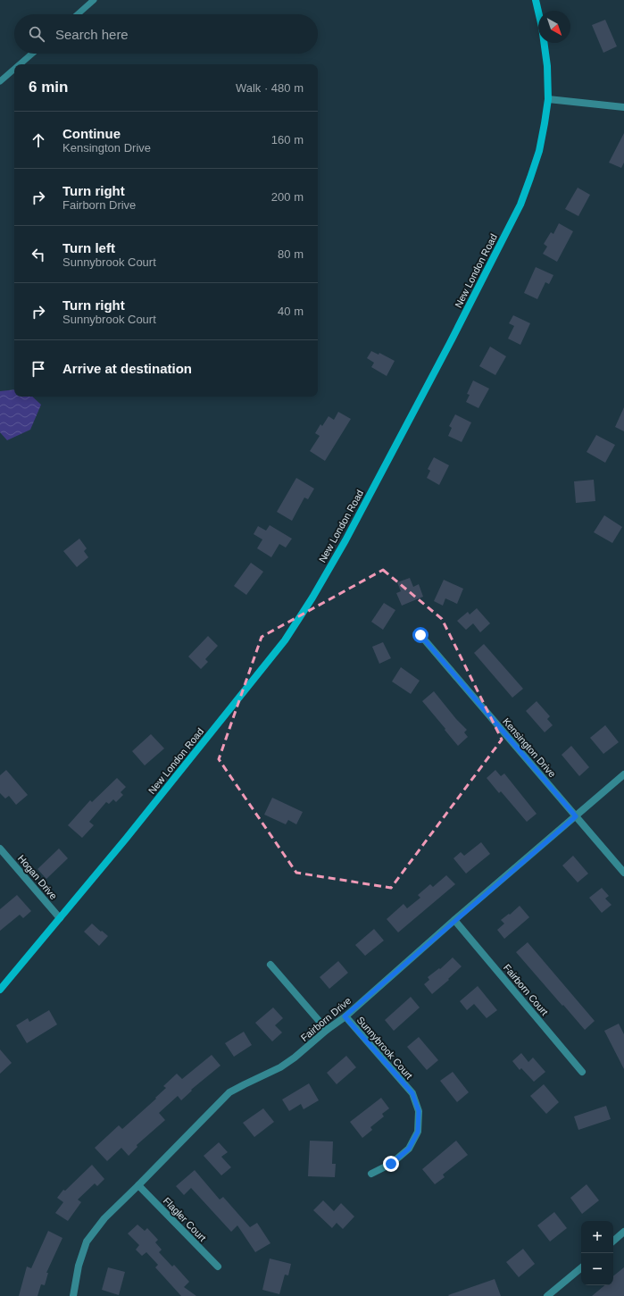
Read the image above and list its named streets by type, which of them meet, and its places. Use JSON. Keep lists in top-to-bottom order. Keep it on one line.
{"streets":{"street":["New London Road","Kensington Drive","Hogan Drive","Fairborn Court","Fairborn Drive","Sunnybrook Court","Flagler Court"]},"crossings":[["New London Road","Hogan Drive"],["Kensington Drive","Fairborn Drive"],["Fairborn Court","Fairborn Drive"],["Fairborn Drive","Sunnybrook Court"],["Fairborn Drive","Flagler Court"]],"north":"bottom right","page":{"search":"Search here","heading":["6 min","Walk · 480 m"],"list":[["Continue","Kensington Drive","160 m"],["Turn right","Fairborn Drive","200 m"],["Turn left","Sunnybrook Court","80 m"],["Turn right","Sunnybrook Court","40 m"],"Arrive at destination"],"map_buttons":["+","−"]}}
